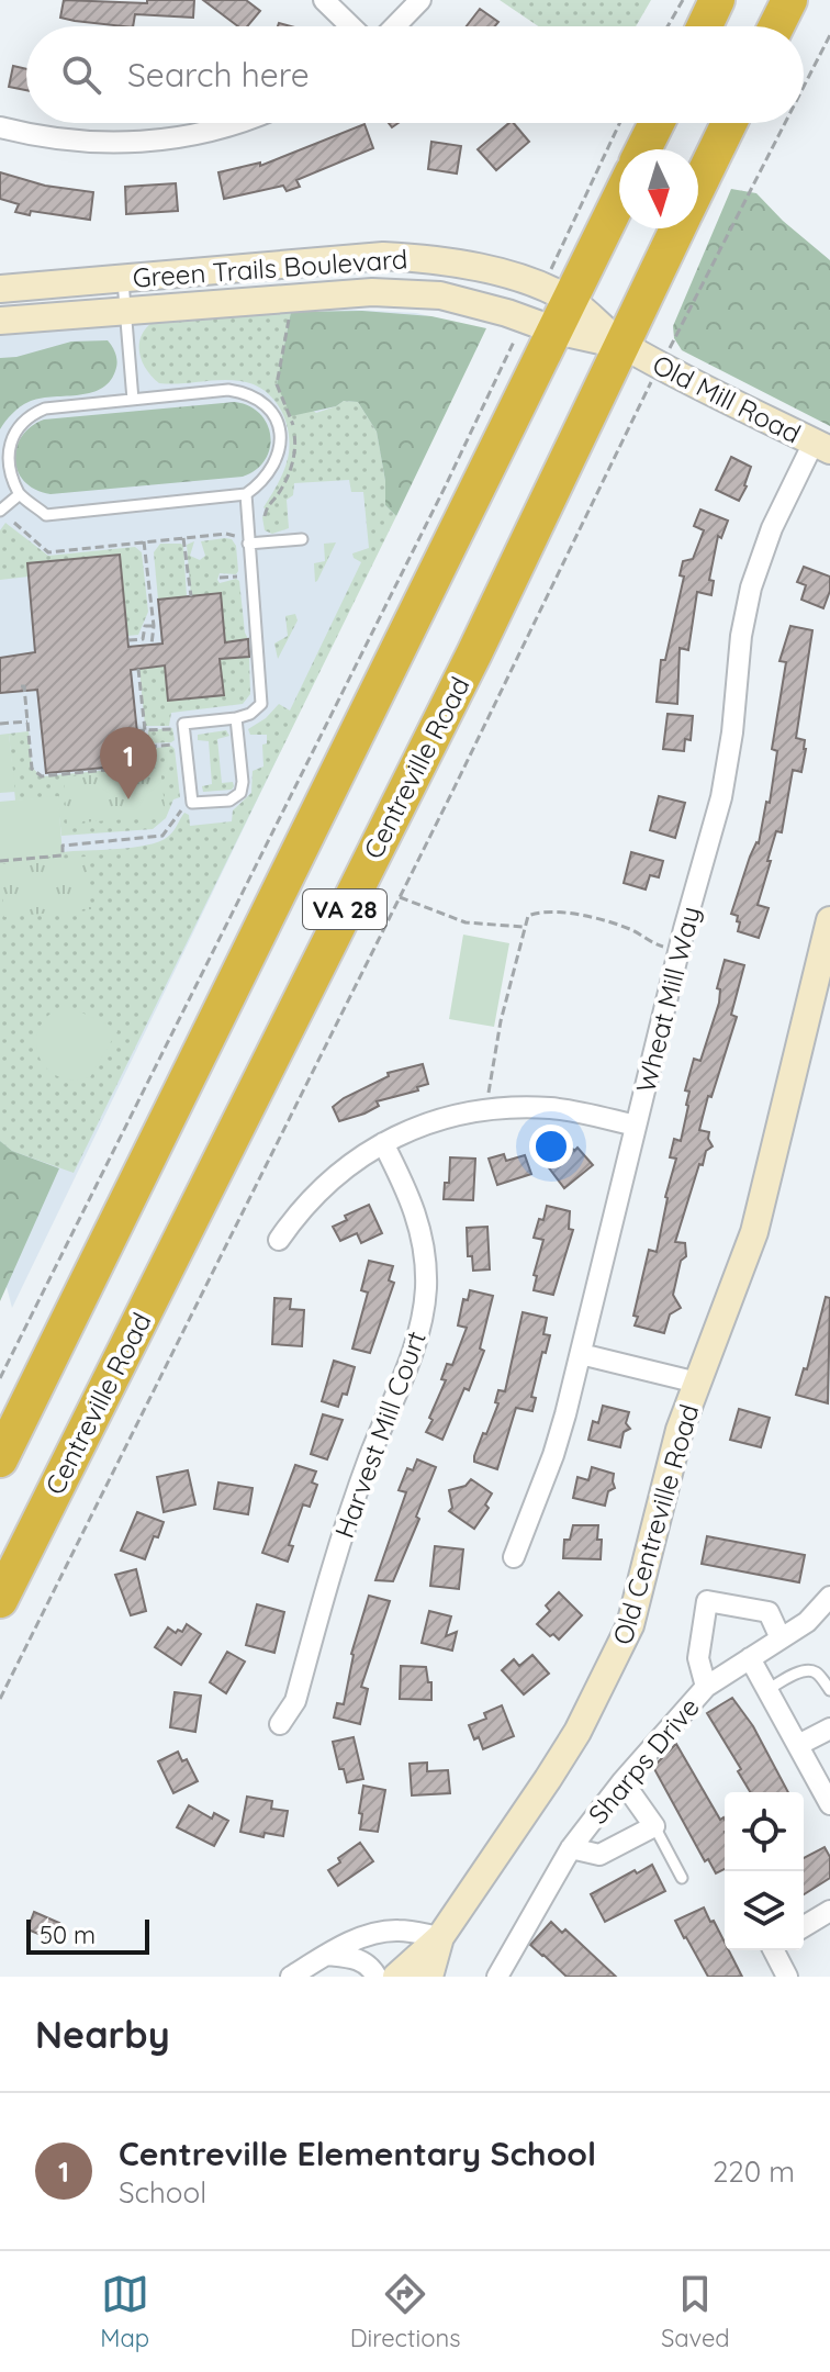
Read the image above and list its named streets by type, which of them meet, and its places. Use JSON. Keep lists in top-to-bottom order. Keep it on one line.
{"streets":{"highway":["Centreville Road","VA 28"],"street":["Green Trails Boulevard","Old Mill Road","Wheat Mill Way","Harvest Mill Court","Old Centreville Road","Sharps Drive"]},"crossings":[["Green Trails Boulevard","Old Mill Road"],["Green Trails Boulevard","Centreville Road"],["Green Trails Boulevard","VA 28"],["Old Mill Road","Centreville Road"],["Old Mill Road","Wheat Mill Way"]],"scale_bar":"50 m","north":"bottom","page":{"search":"Search here","pins":"1","scale":"50 m","heading":"Nearby","list":[{"mark":"1","name":"Centreville Elementary School","note":"School","value":"220 m"}],"nav":["Map","Directions","Saved"]}}
